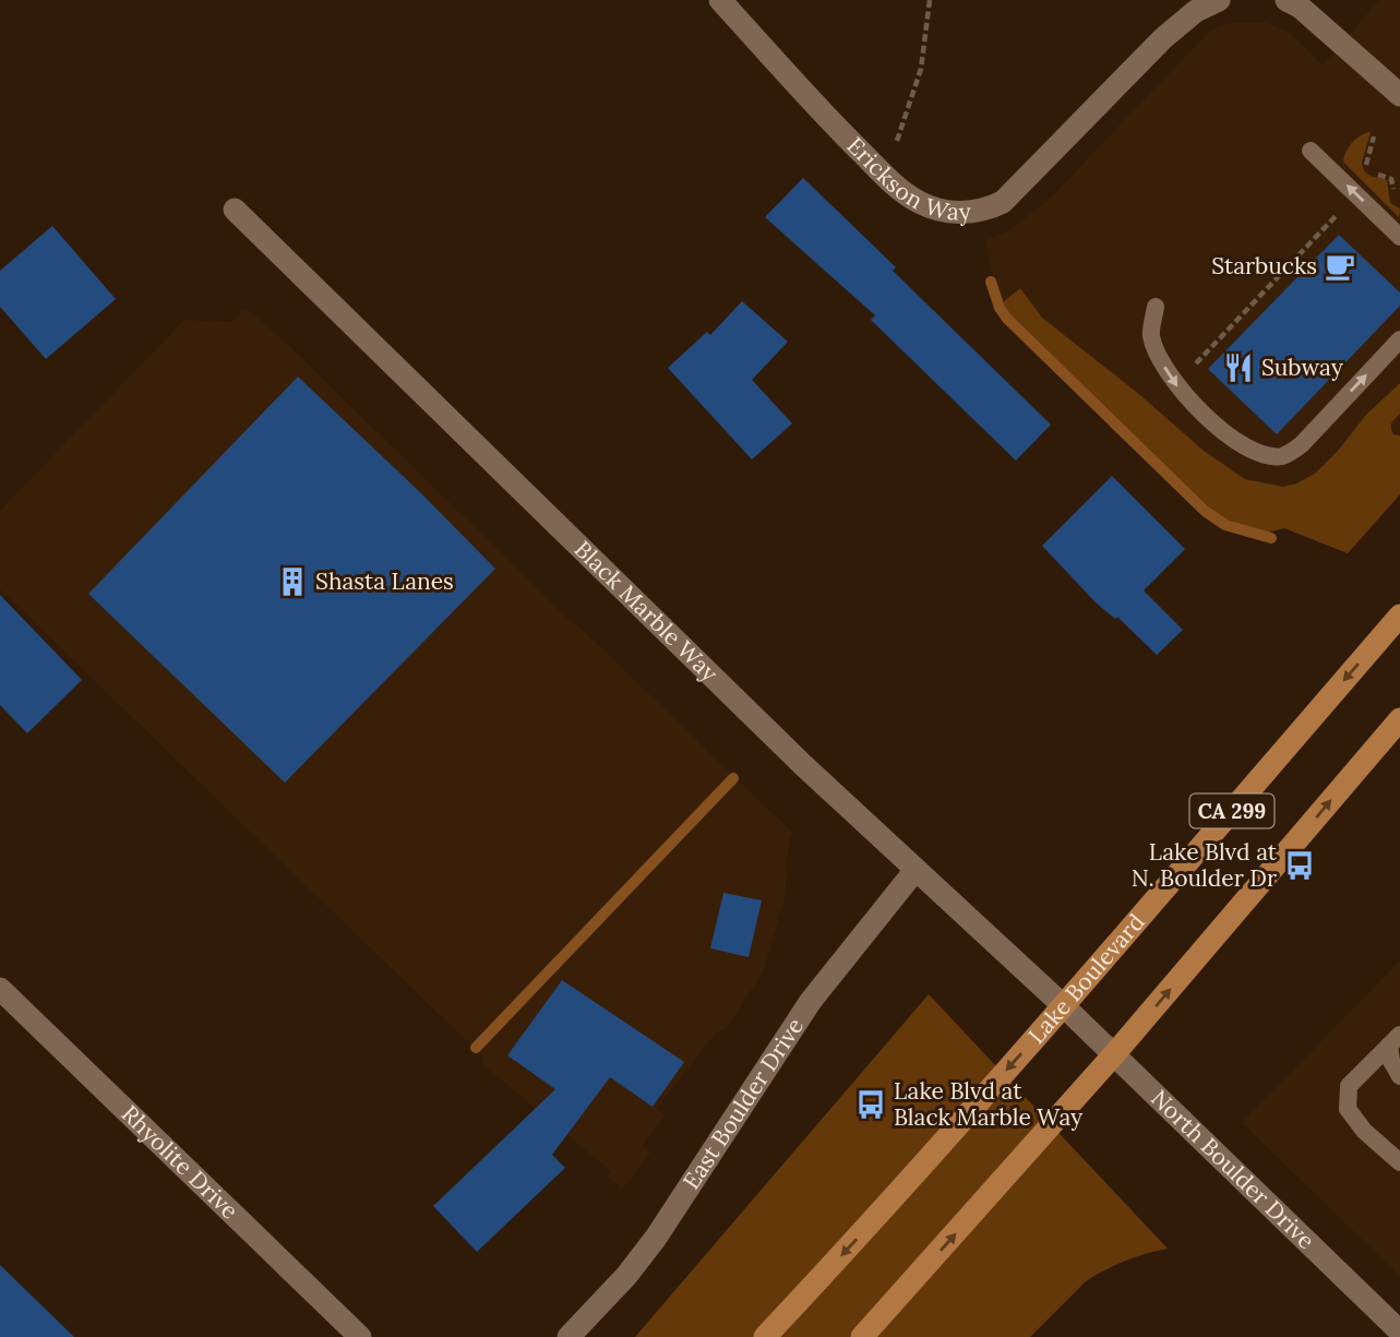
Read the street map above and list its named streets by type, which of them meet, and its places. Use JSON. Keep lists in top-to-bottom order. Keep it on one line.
{"streets":{"main road":["CA 299","Lake Boulevard"],"street":["Erickson Way","Black Marble Way","East Boulder Drive","Rhyolite Drive","North Boulder Drive"]},"crossings":[["Black Marble Way","Lake Boulevard"],["Black Marble Way","East Boulder Drive"],["Black Marble Way","North Boulder Drive"],["CA 299","North Boulder Drive"],["Lake Boulevard","North Boulder Drive"]],"places":{"cafe":["Starbucks"],"restaurant":["Subway"],"building":["Shasta Lanes"],"bus stop":["Lake Blvd at N. Boulder Dr","Lake Blvd at Black Marble Way"]}}
